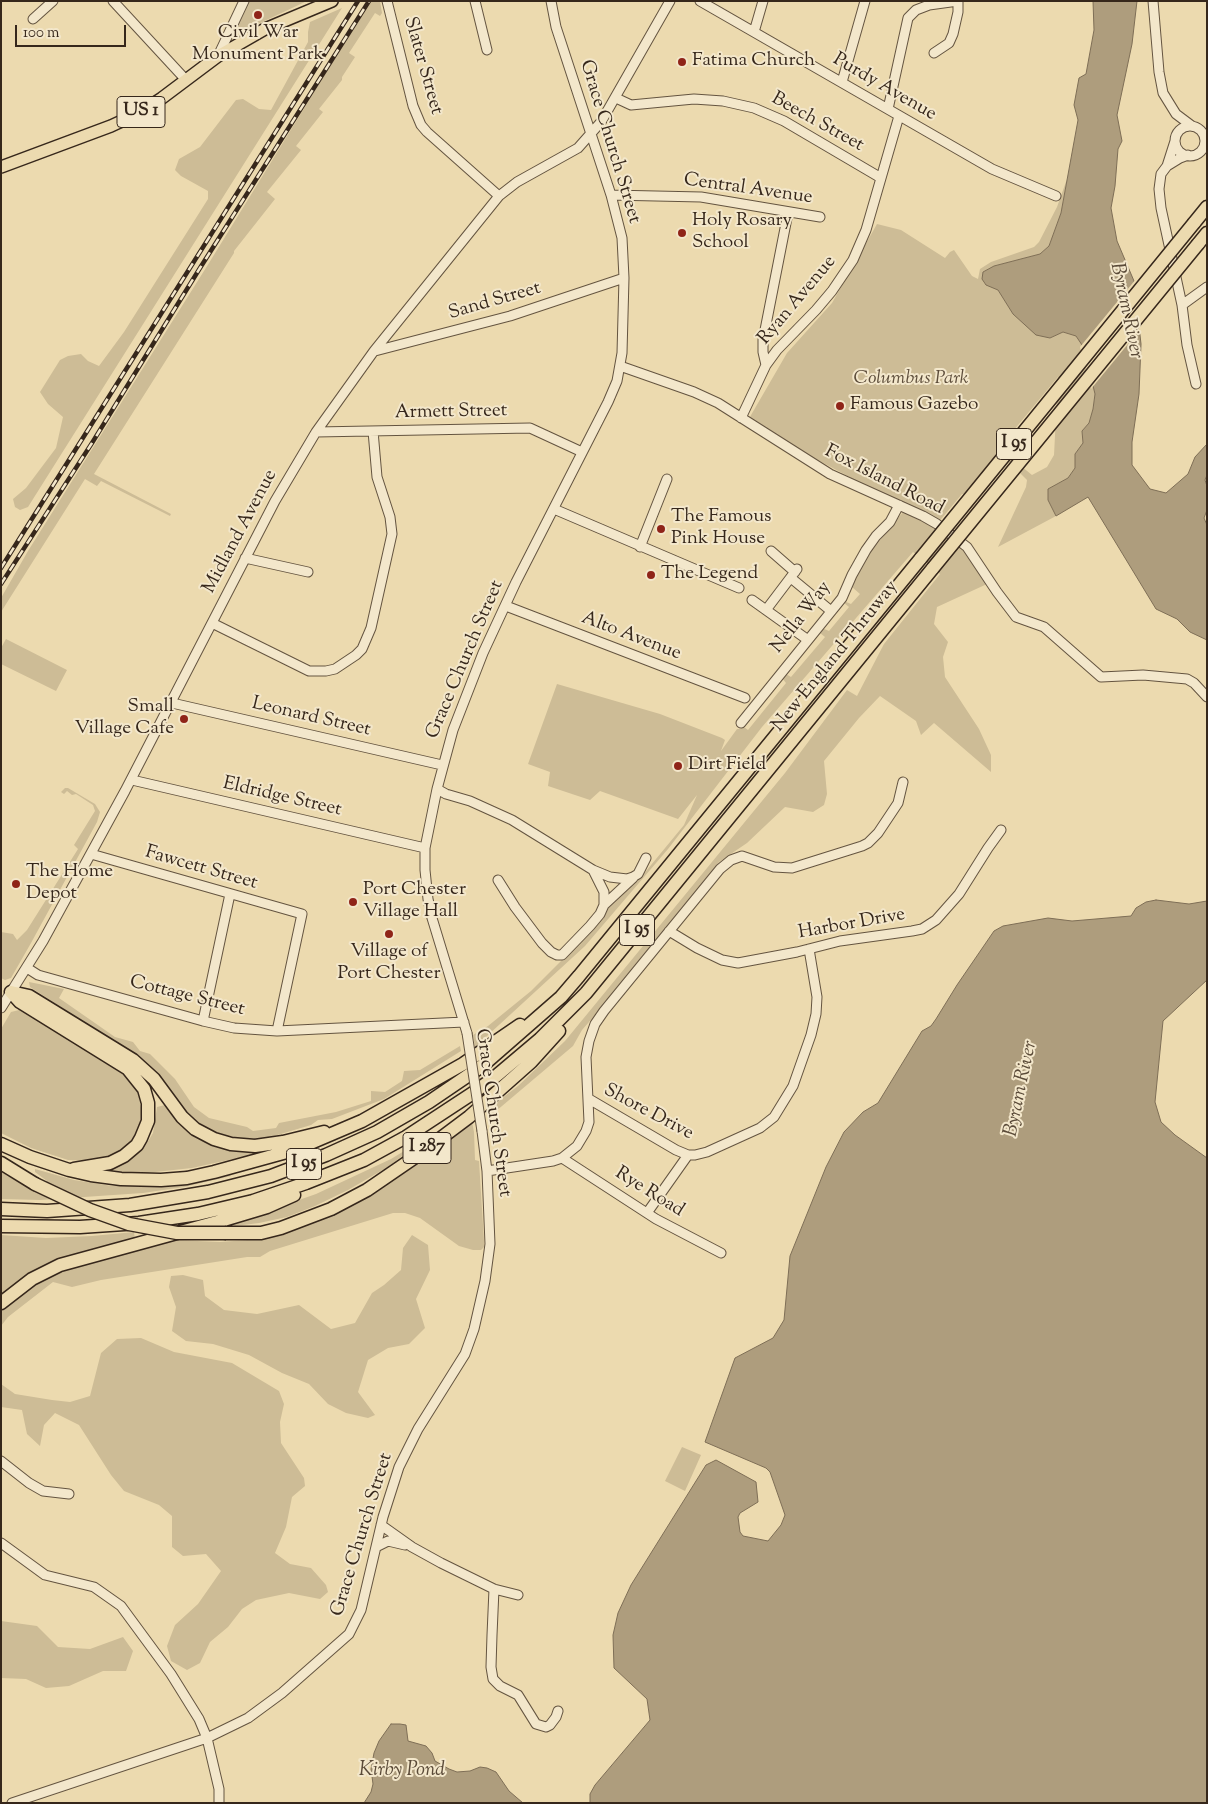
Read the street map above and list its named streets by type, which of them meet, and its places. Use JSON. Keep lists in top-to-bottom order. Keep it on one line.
{"streets":{"highway":["I 95","New England Thruway","I 287"],"main road":["US 1"],"street":["Slater Street","Purdy Avenue","Beech Street","Grace Church Street","Central Avenue","Ryan Avenue","Sand Street","Armett Street","Fox Island Road","Midland Avenue","Nella Way","Alto Avenue","Leonard Street","Eldridge Street","Fawcett Street","Harbor Drive","Cottage Street","Shore Drive","Rye Road"]},"crossings":[["Slater Street","Midland Avenue"],["Purdy Avenue","Ryan Avenue"],["Beech Street","Ryan Avenue"],["Beech Street","Midland Avenue"],["Grace Church Street","Central Avenue"],["Grace Church Street","Sand Street"],["Grace Church Street","Armett Street"],["Grace Church Street","Fox Island Road"],["Grace Church Street","Midland Avenue"],["Grace Church Street","Alto Avenue"],["Grace Church Street","Leonard Street"],["Grace Church Street","Eldridge Street"],["Grace Church Street","Cottage Street"],["Ryan Avenue","Fox Island Road"],["Sand Street","Midland Avenue"],["Armett Street","Midland Avenue"],["Fox Island Road","Nella Way"],["Midland Avenue","Leonard Street"],["Midland Avenue","Eldridge Street"],["Midland Avenue","Fawcett Street"],["Midland Avenue","Cottage Street"],["New England Thruway","I 287"],["Fawcett Street","Cottage Street"],["Harbor Drive","Shore Drive"]],"water":["Byram River","Kirby Pond"],"parks":["Columbus Park"],"places":["Civil War Monument Park","Fatima Church","Holy Rosary School","Famous Gazebo","The Famous Pink House","The Legend","Small Village Cafe","Dirt Field","The Home Depot","Port Chester Village Hall","Village of Port Chester"],"scale_bar":"100 m"}
